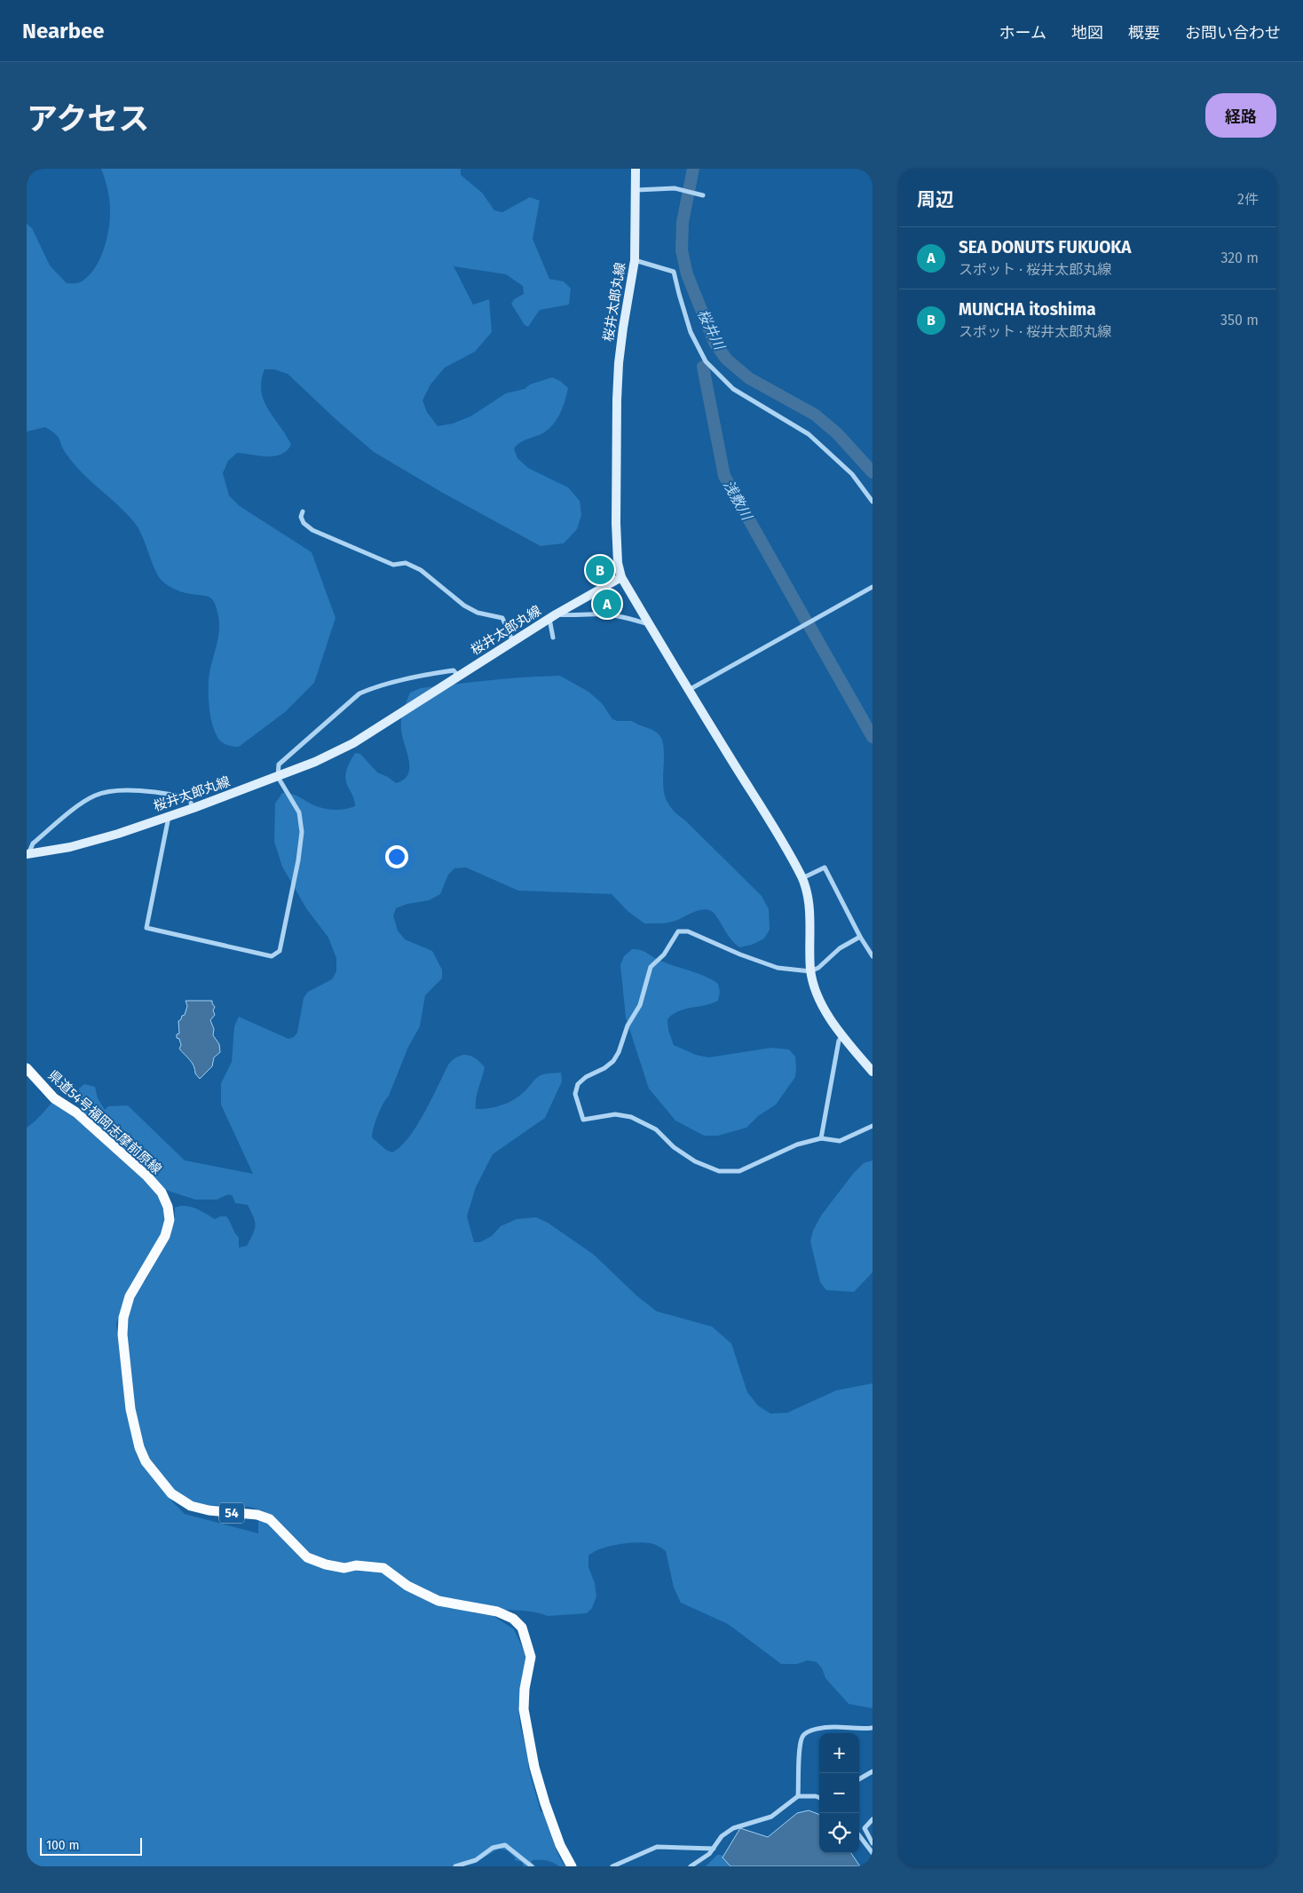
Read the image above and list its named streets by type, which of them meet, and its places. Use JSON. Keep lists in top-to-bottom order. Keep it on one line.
{"streets":{"main road":["桜井太郎丸線","県道54号福岡志摩前原線","54"]},"water":["桜井川","浅敷川"],"scale_bar":"100 m","page":{"header":"Nearbee","nav":["ホーム","地図","概要","お問い合わせ"],"title":"アクセス","buttons":"経路","heading":["周辺","2件"],"list":[{"mark":"A","name":"SEA DONUTS FUKUOKA","note":"スポット · 桜井太郎丸線","value":"320 m"},{"mark":"B","name":"MUNCHA itoshima","note":"スポット · 桜井太郎丸線","value":"350 m"}],"pins":["B","A"],"map_buttons":["+","−"],"scale":"100 m"}}
